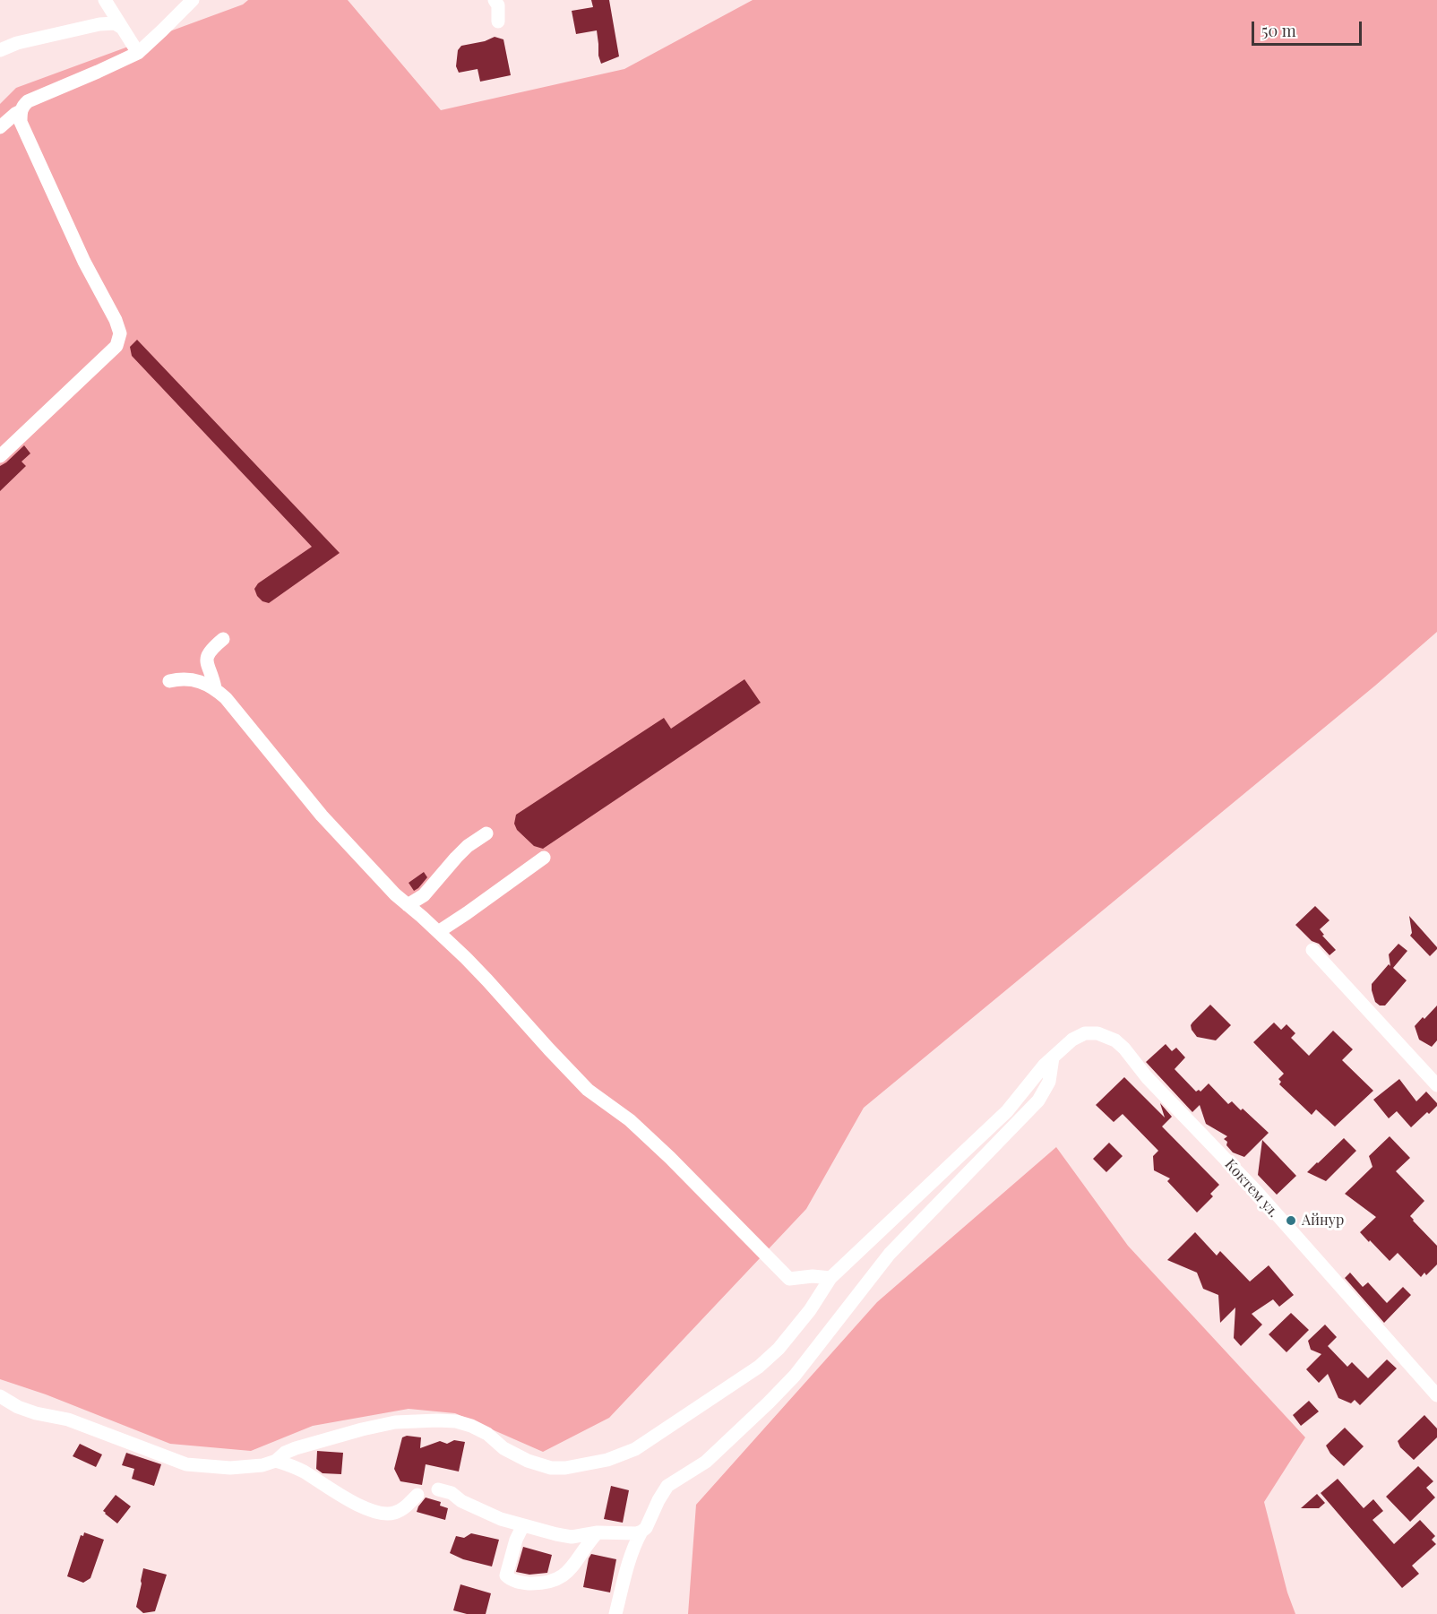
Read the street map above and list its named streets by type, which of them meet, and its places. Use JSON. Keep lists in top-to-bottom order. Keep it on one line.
{"streets":{"street":["Коктем ул."]},"places":["Айнур"],"scale_bar":"50 m"}
